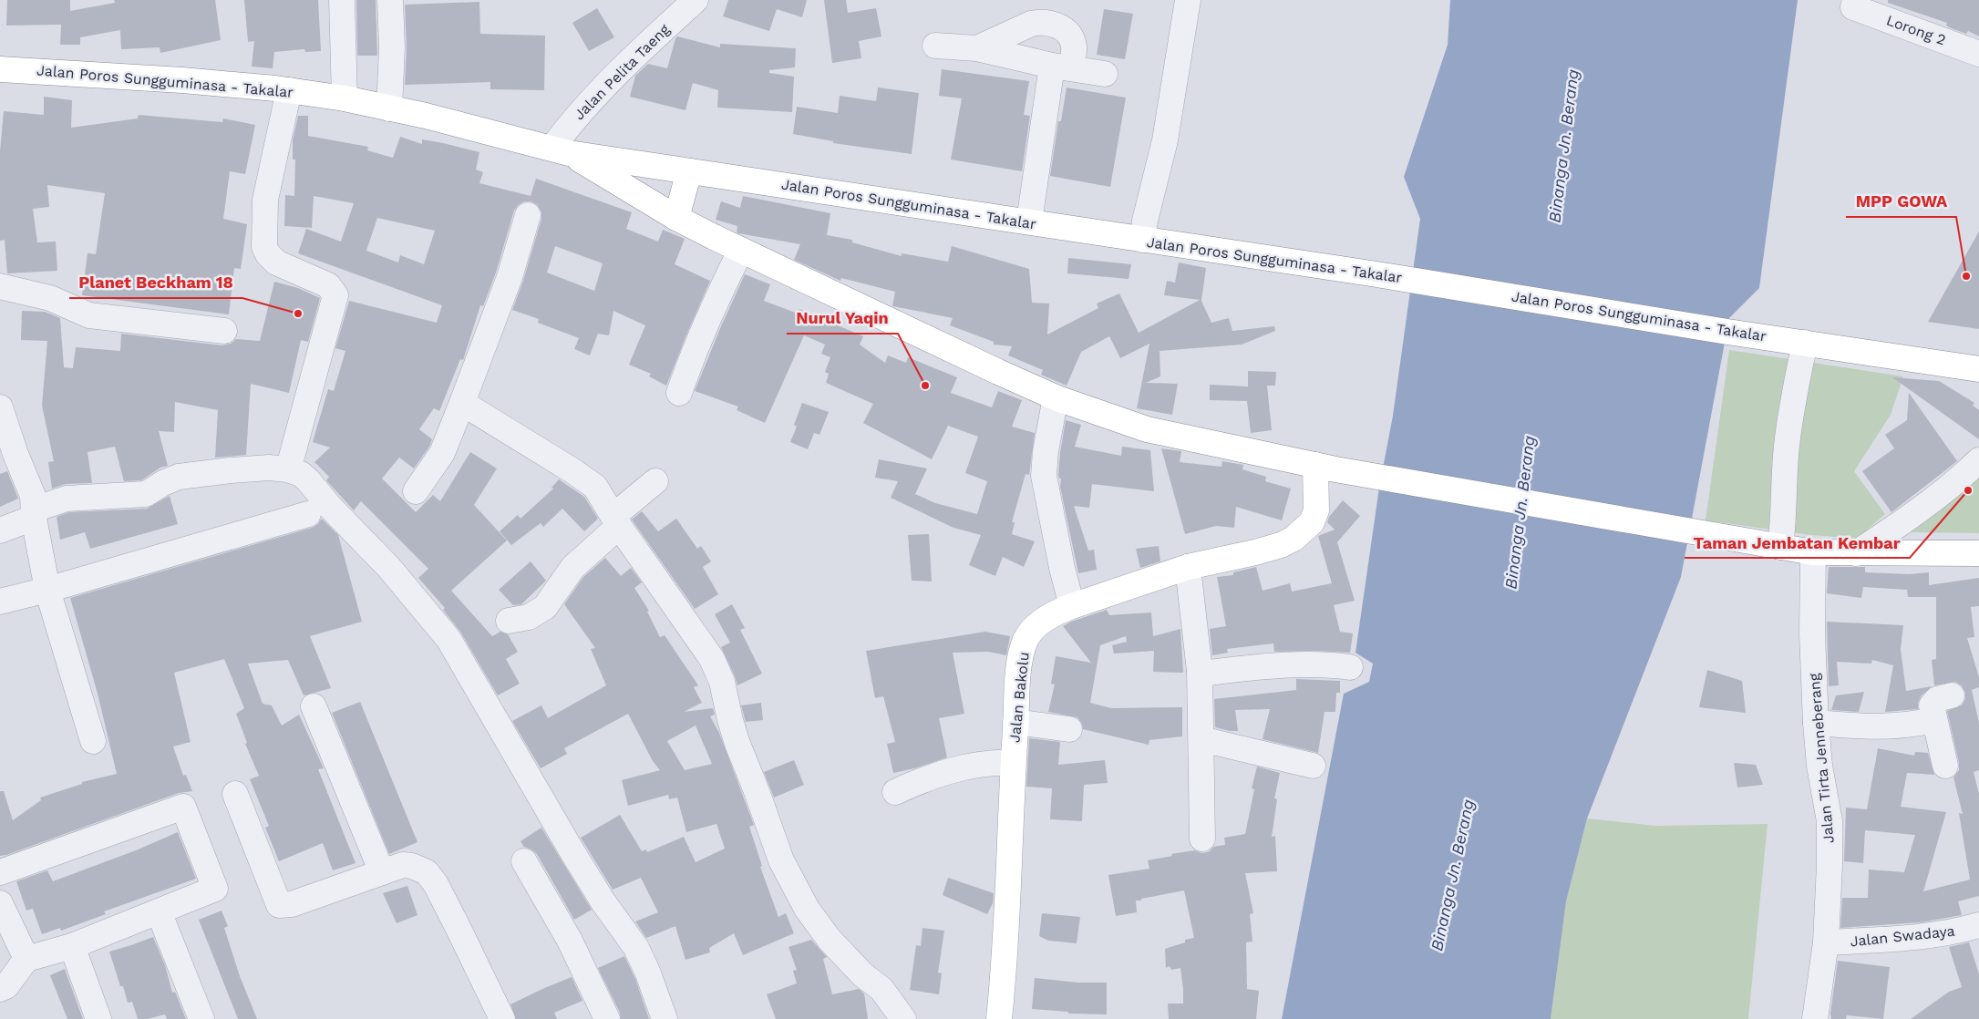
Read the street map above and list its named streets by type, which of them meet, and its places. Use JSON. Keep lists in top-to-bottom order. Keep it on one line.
{"streets":{"main road":["Jalan Poros Sungguminasa - Takalar","Jalan Bakolu"],"street":["Lorong 2","Jalan Pelita Taeng","Jalan Tirta Jenneberang","Jalan Swadaya"]},"crossings":[["Jalan Pelita Taeng","Jalan Poros Sungguminasa - Takalar"],["Jalan Poros Sungguminasa - Takalar","Jalan Bakolu"],["Jalan Poros Sungguminasa - Takalar","Jalan Tirta Jenneberang"],["Jalan Tirta Jenneberang","Jalan Swadaya"]],"water":["Binanga Jn. Berang"],"places":["MPP GOWA","Planet Beckham 18","Nurul Yaqin","Taman Jembatan Kembar"]}
